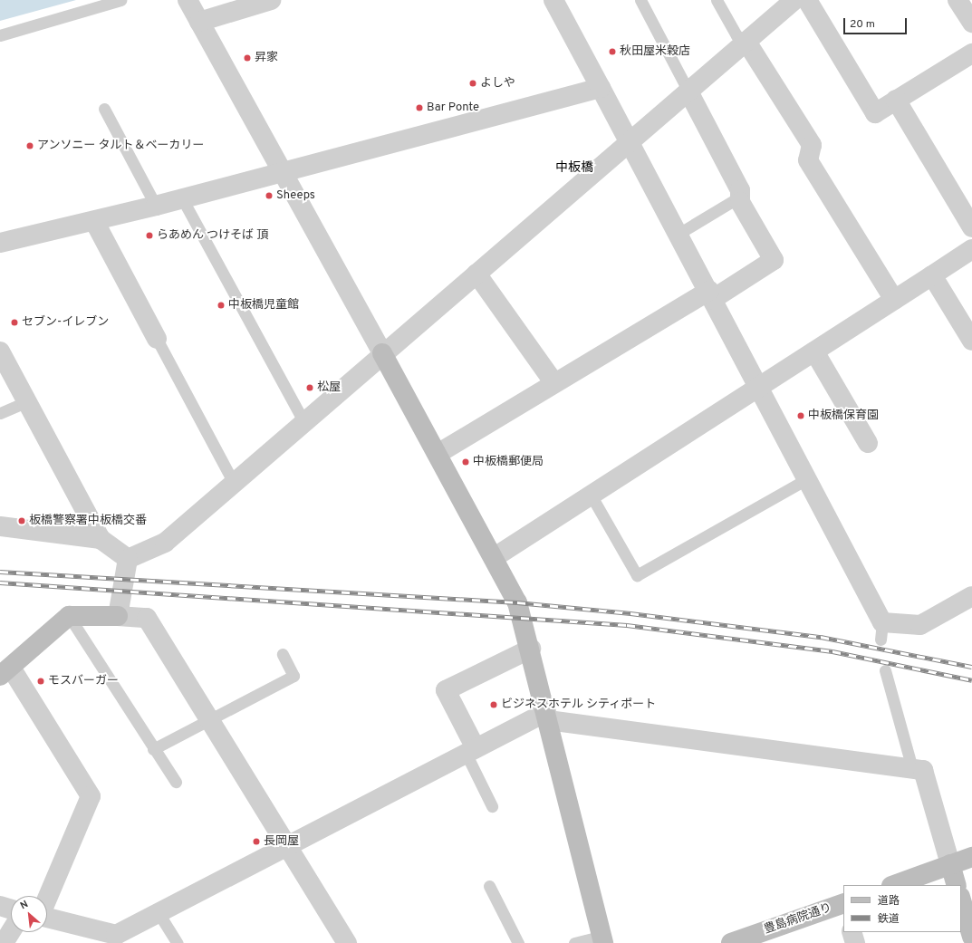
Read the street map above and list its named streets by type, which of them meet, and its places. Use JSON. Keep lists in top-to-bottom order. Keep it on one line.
{"streets":{"street":["豊島病院通り"]},"districts":["中板橋"],"places":["秋田屋米穀店","昇家","よしや","Bar Ponte","アンソニー タルト＆ベーカリー","Sheeps","らあめん つけそば 頂","中板橋児童館","セブン-イレブン","松屋","中板橋保育園","中板橋郵便局","板橋警察署中板橋交番","モスバーガー","ビジネスホテル シティポート","長岡屋"],"legend":["道路","鉄道"],"scale_bar":"20 m","north":"top left"}
